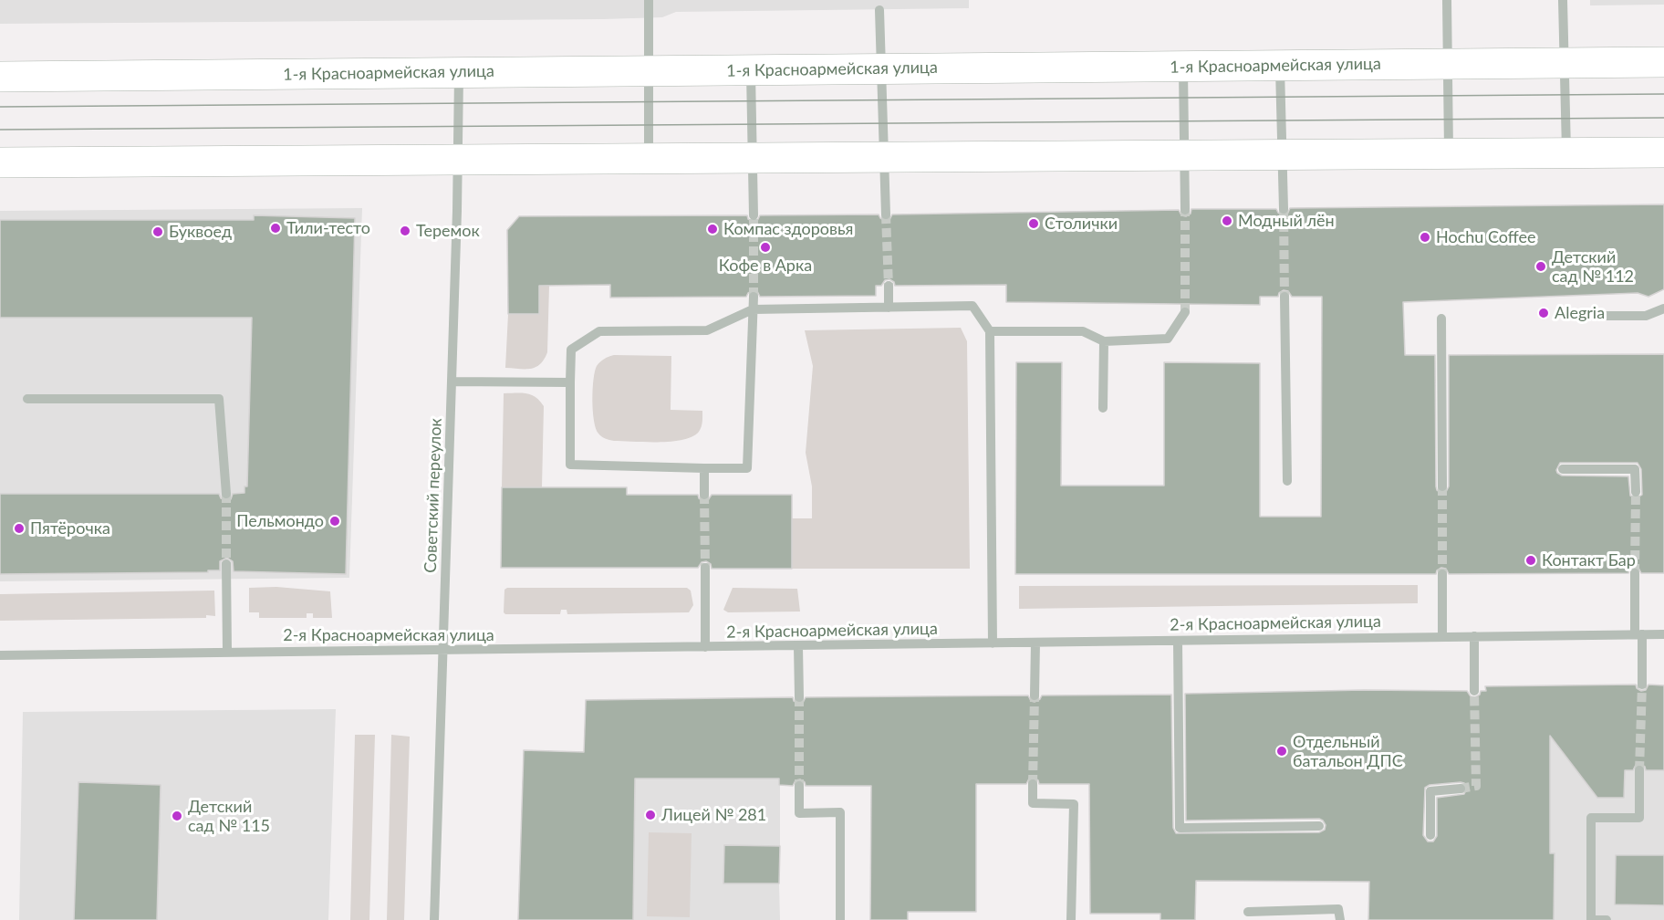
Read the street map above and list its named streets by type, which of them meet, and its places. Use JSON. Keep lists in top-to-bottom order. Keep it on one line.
{"streets":{"main road":["1-я Красноармейская улица"],"street":["Советский переулок","2-я Красноармейская улица"]},"crossings":[["1-я Красноармейская улица","Советский переулок"],["Советский переулок","2-я Красноармейская улица"]],"places":["Модный лён","Столички","Тили-тесто","Компас здоровья","Теремок","Буквоед","Hochu Coffee","Кофе в Арка","Детский сад № 112","Alegria","Пельмондо","Пятёрочка","Контакт Бар","Отдельный батальон ДПС","Лицей № 281","Детский сад № 115"]}
